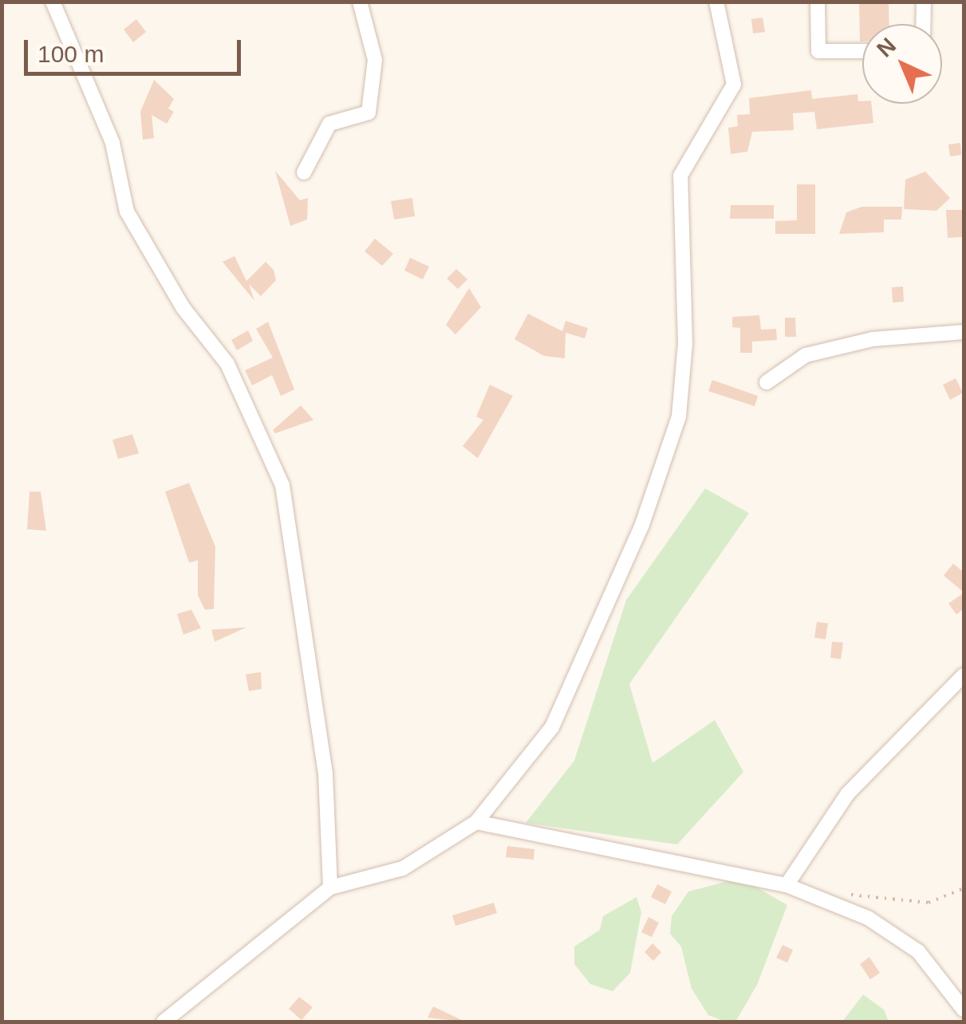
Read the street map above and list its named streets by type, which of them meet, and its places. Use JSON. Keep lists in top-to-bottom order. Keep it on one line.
{"scale_bar":"100 m","north":"top left"}
